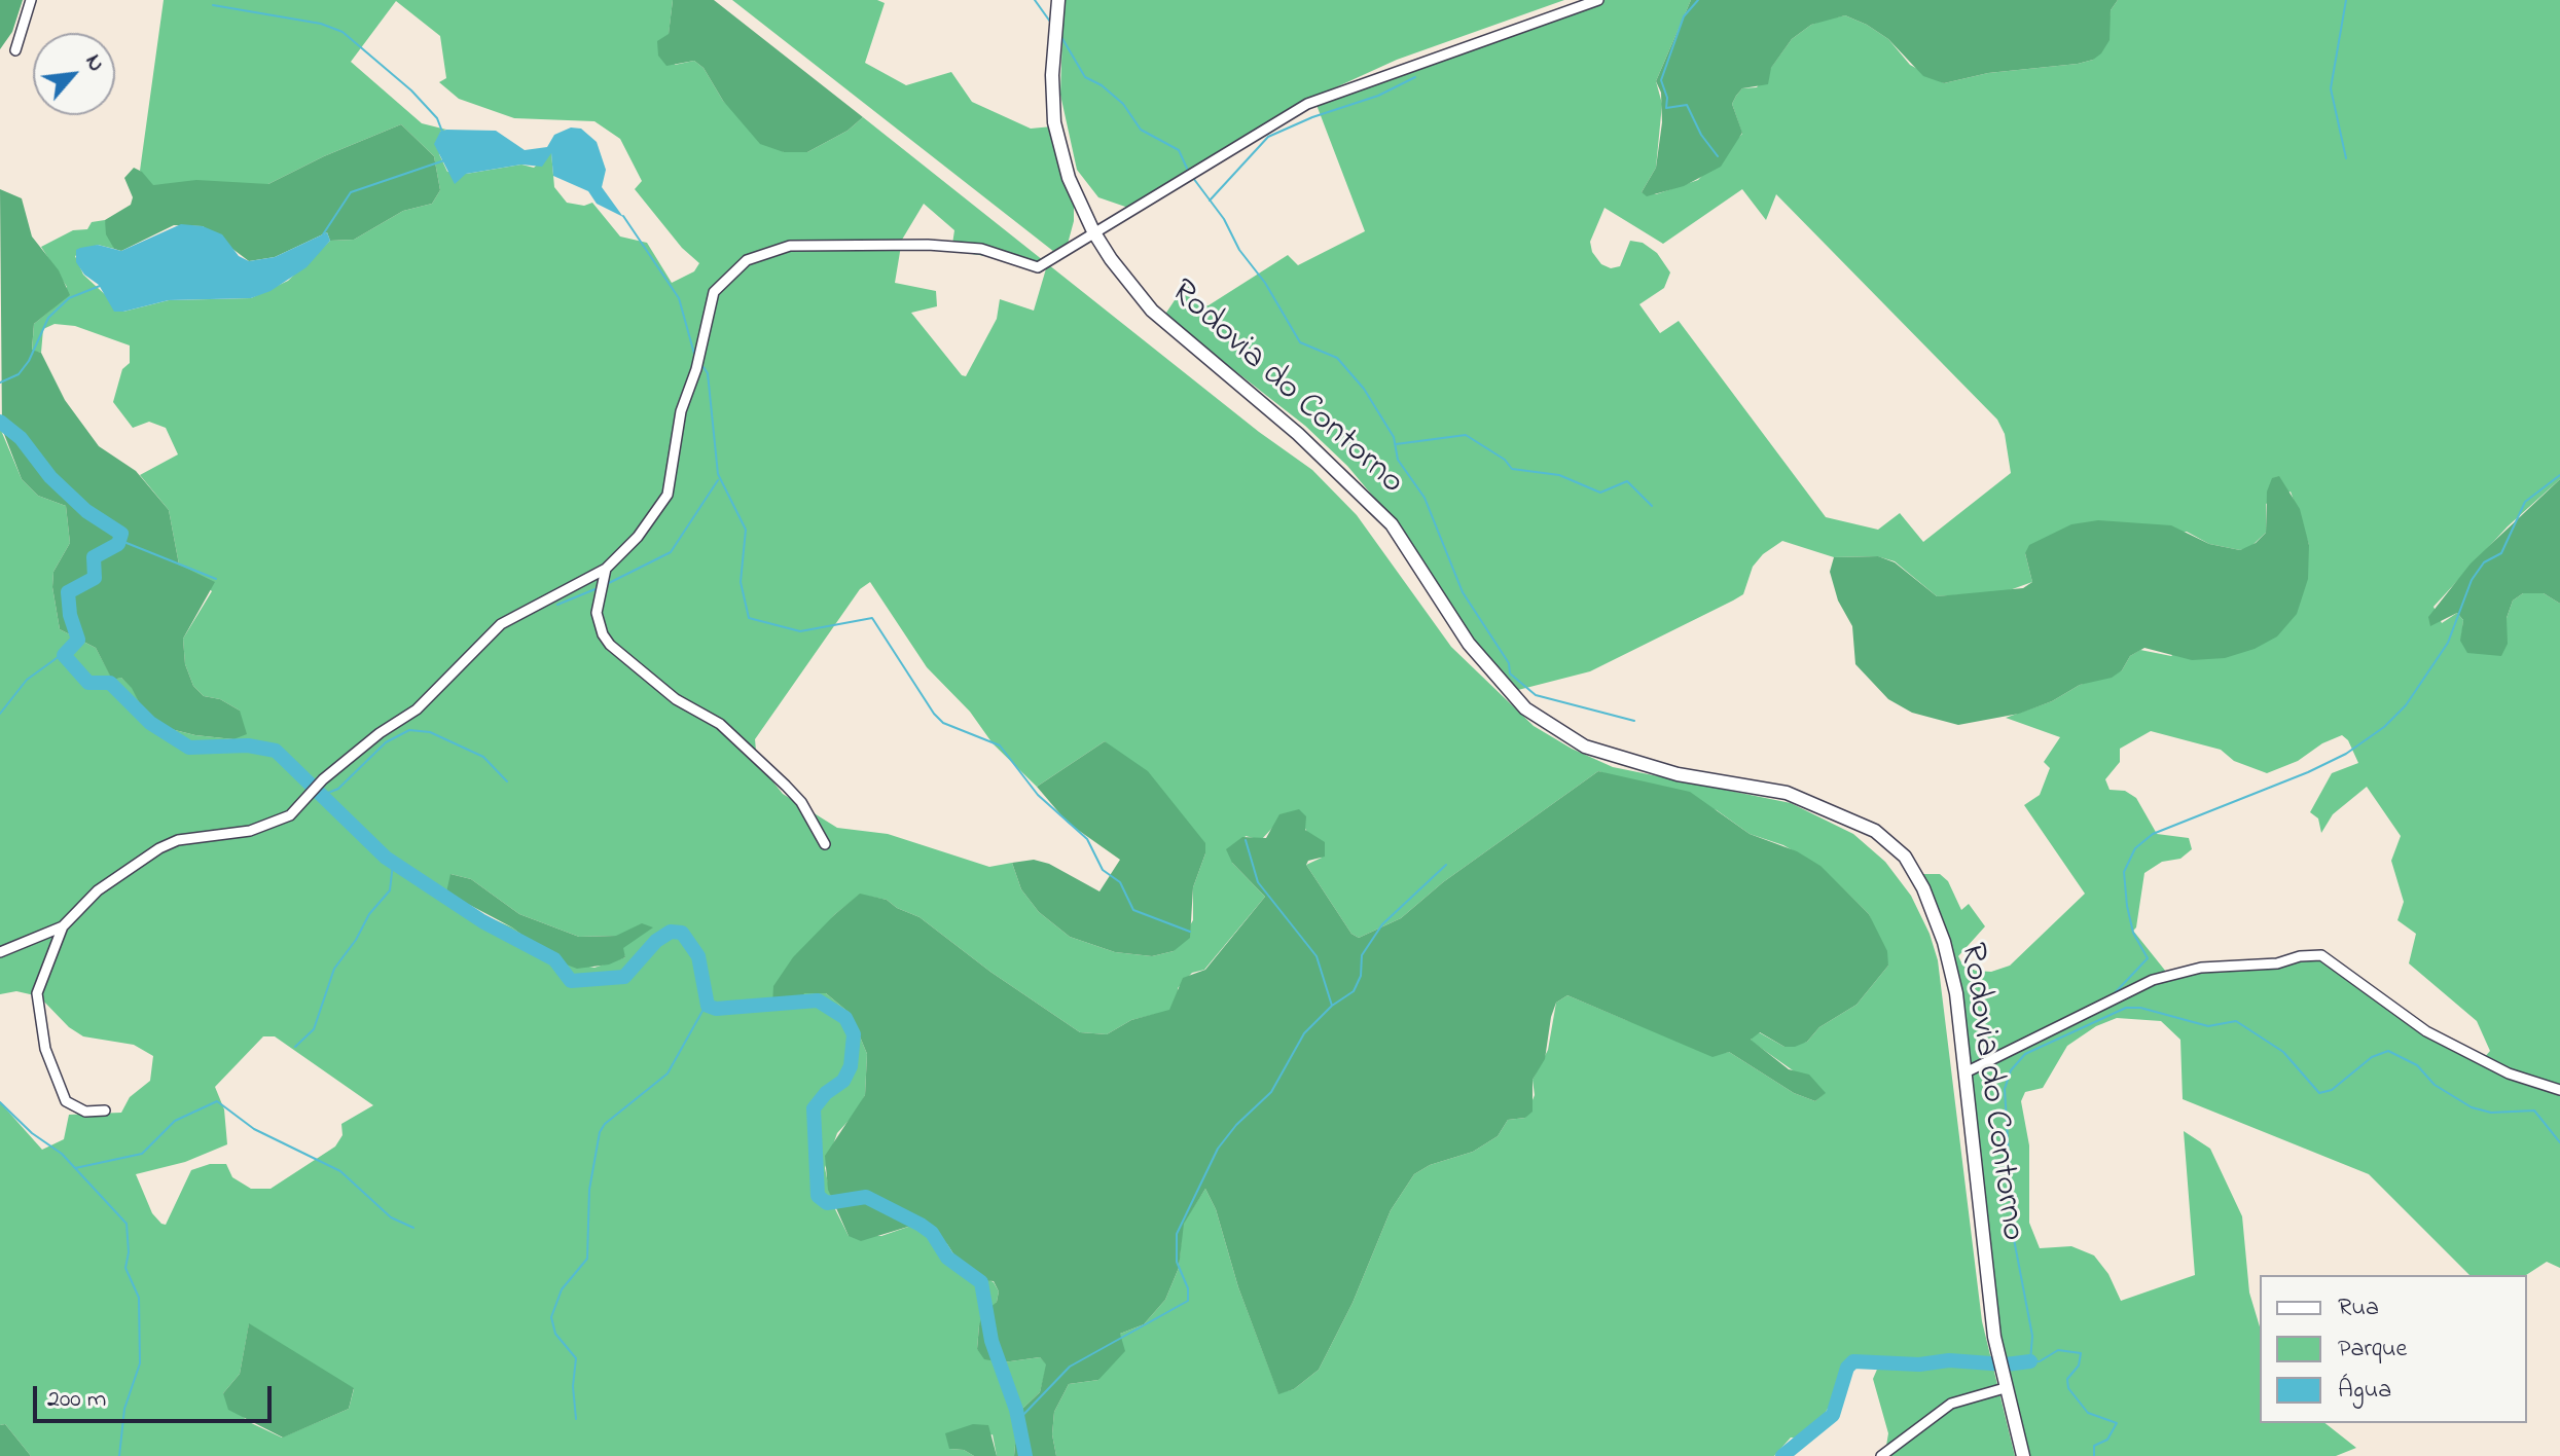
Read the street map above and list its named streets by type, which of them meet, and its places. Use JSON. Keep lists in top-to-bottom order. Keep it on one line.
{"streets":{"main road":["Rodovia do Contorno"]},"legend":["Rua","Parque","Água"],"scale_bar":"200 m","north":"top right"}
